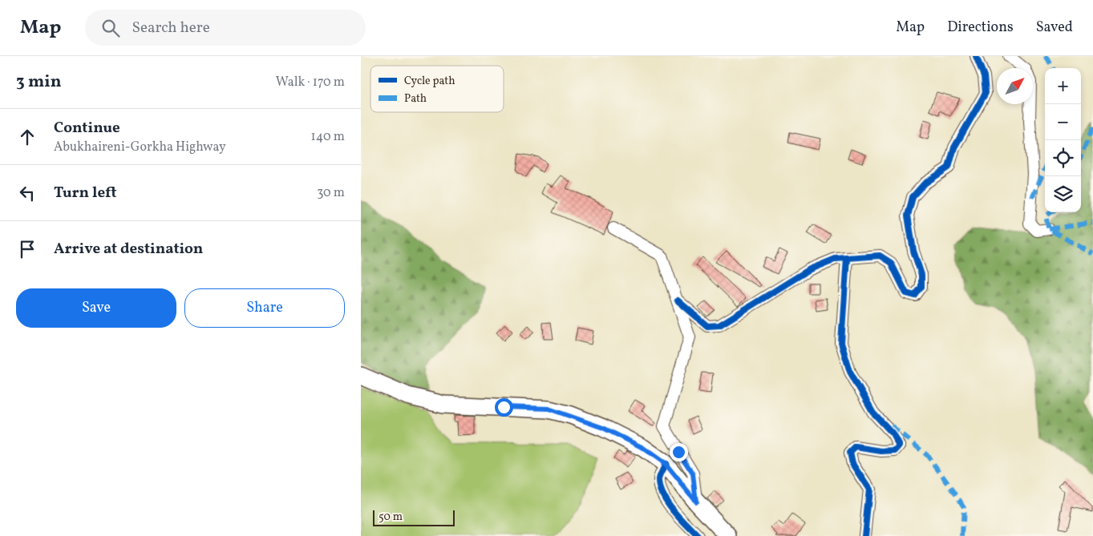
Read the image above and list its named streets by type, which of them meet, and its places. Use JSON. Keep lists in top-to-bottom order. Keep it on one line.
{"legend":["Cycle path","Path"],"scale_bar":"50 m","north":"top right","page":{"header":"Map","search":"Search here","nav":["Map","Directions","Saved"],"heading":["3 min","Walk · 170 m"],"map_buttons":["+","−"],"list":[["Continue","Abukhaireni-Gorkha Highway","140 m"],["Turn left","30 m"],"Arrive at destination"],"buttons":["Save","Share"],"scale":"50 m"}}
